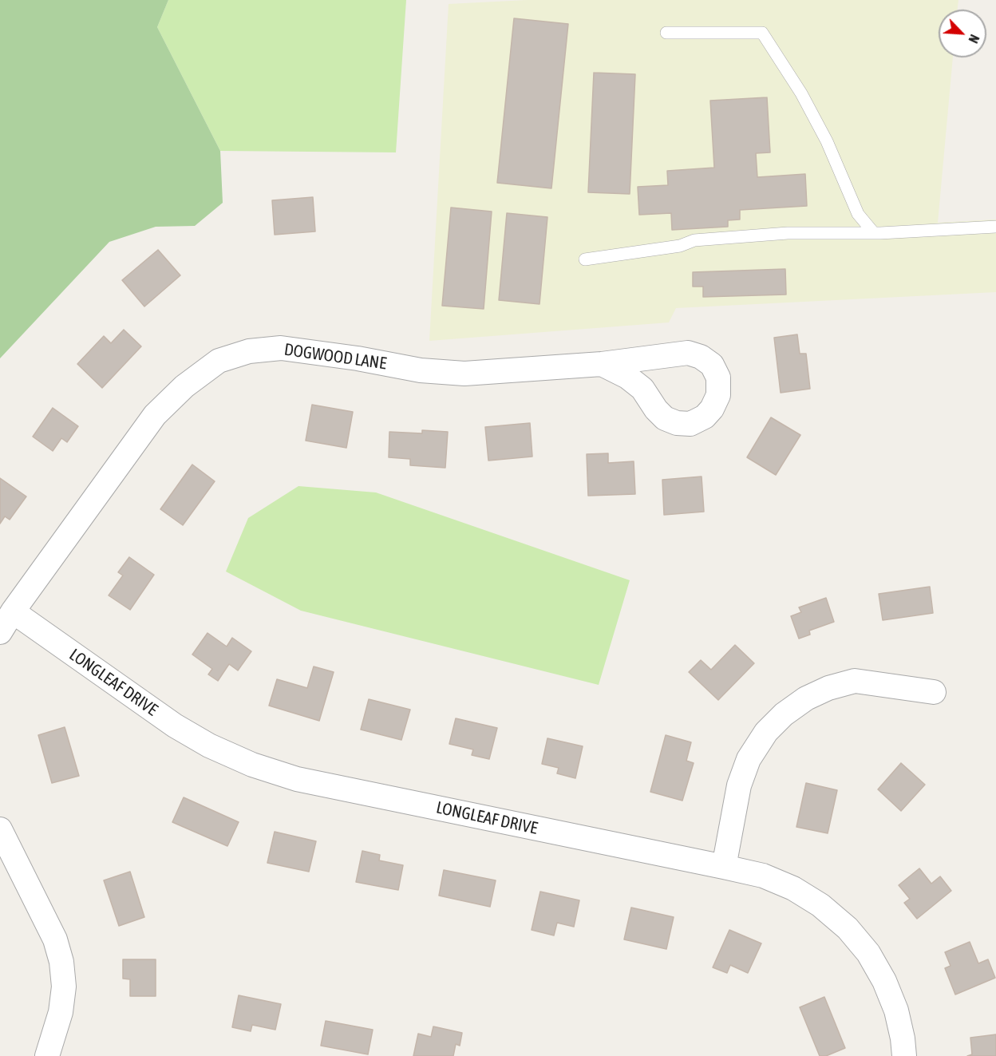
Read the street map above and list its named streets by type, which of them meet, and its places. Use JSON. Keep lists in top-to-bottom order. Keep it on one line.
{"streets":{"street":["DOGWOOD LANE","LONGLEAF DRIVE"]},"crossings":[["DOGWOOD LANE","LONGLEAF DRIVE"]],"north":"bottom right"}
